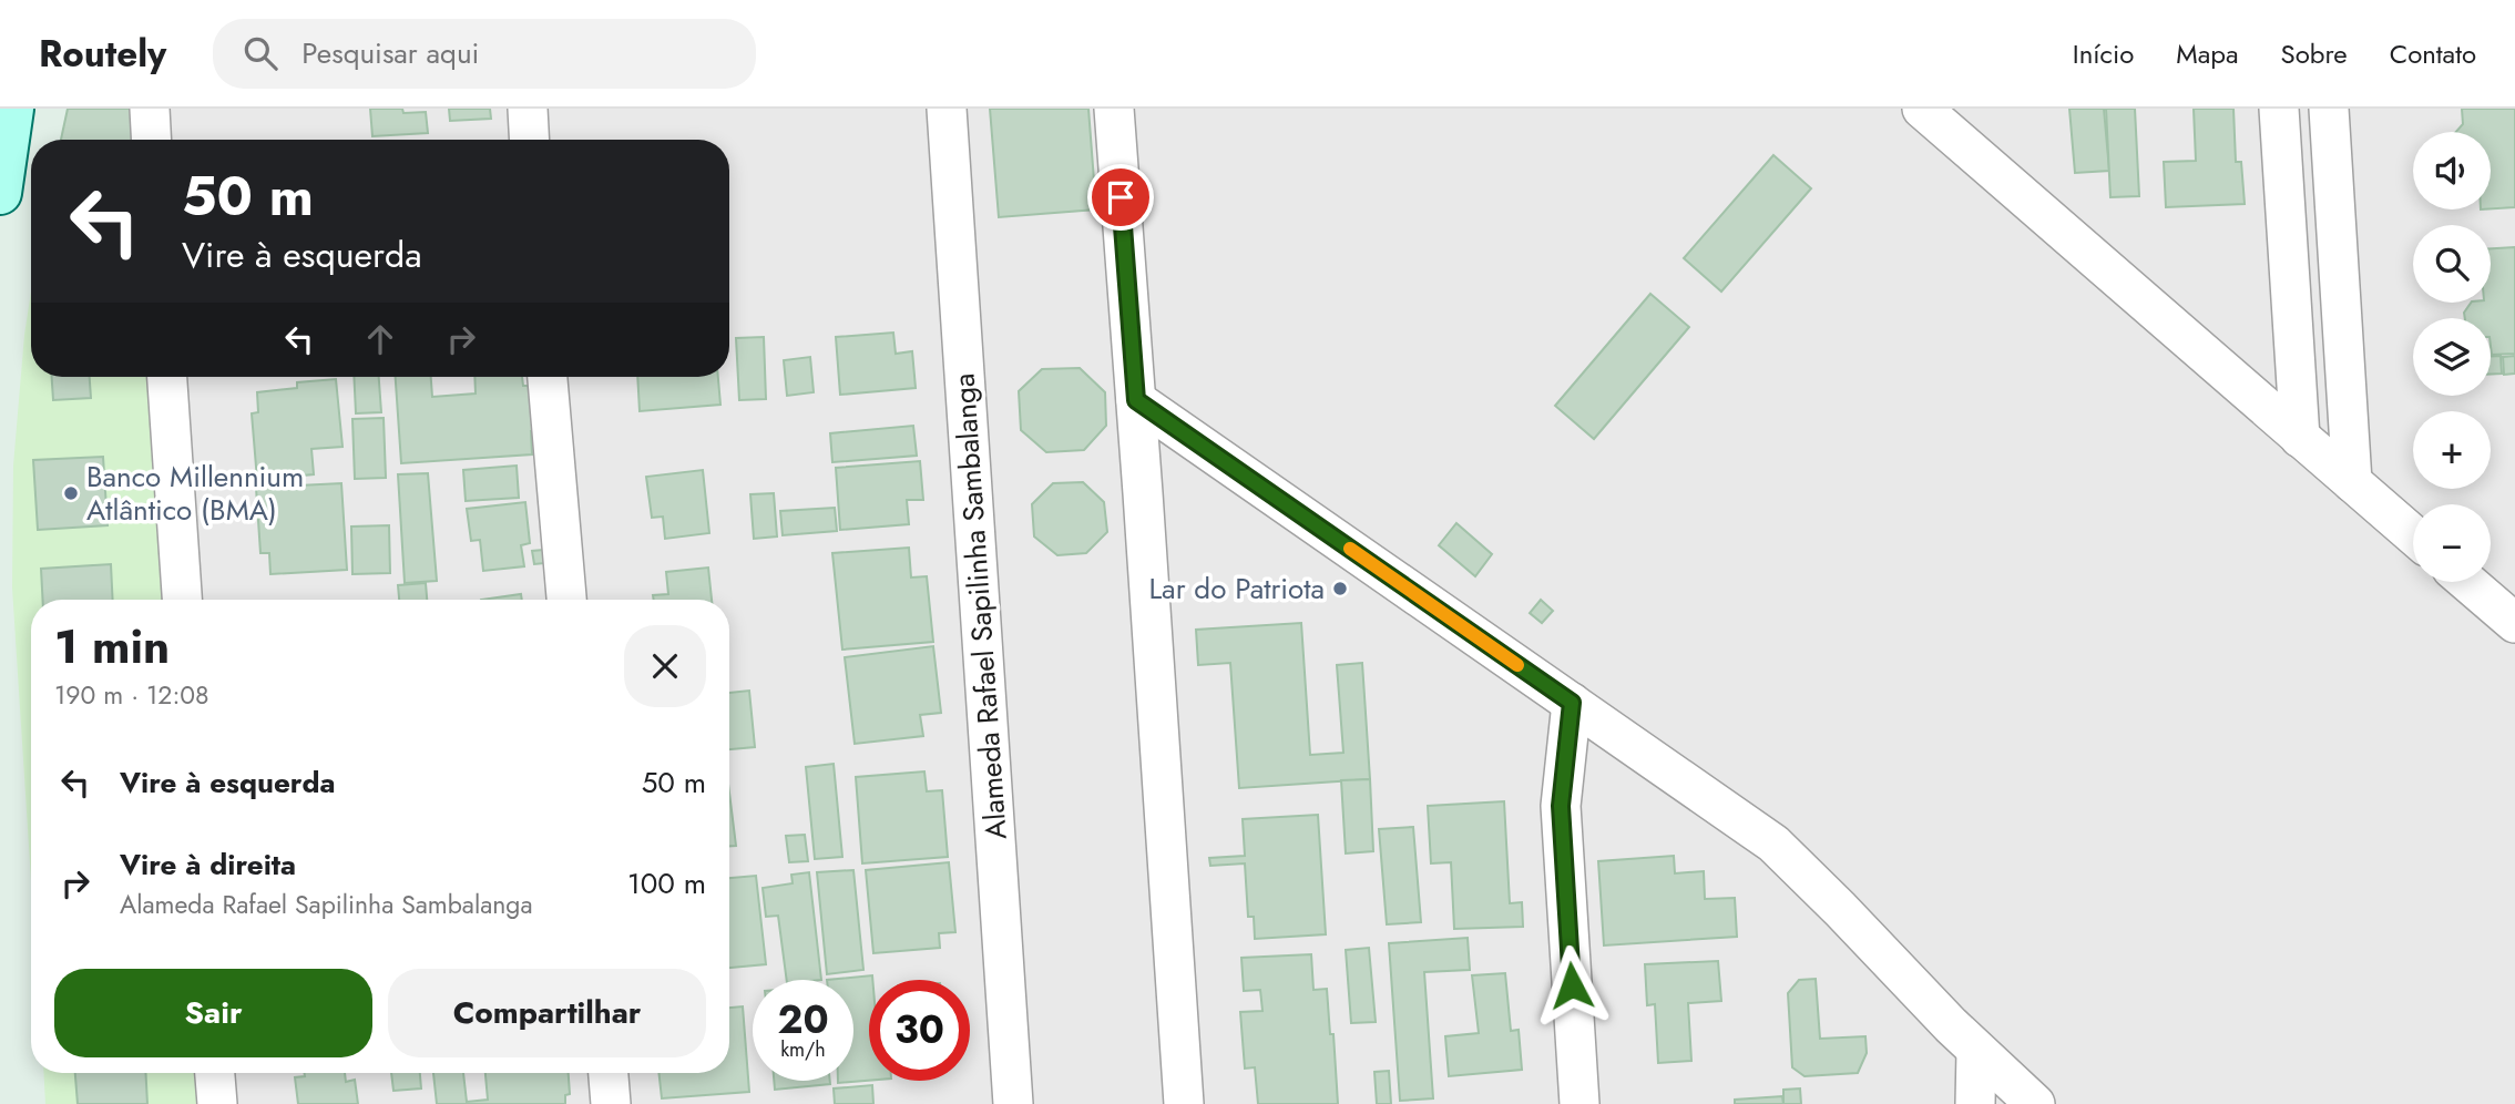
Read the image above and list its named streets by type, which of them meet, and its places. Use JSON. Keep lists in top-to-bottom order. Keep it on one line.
{"streets":{"street":["Alameda Rafael Sapilinha Sambalanga"]},"places":["Banco Millennium Atlântico (BMA)","Lar do Patriota"],"page":{"header":"Routely","search":"Pesquisar aqui","nav":["Início","Mapa","Sobre","Contato"],"map_buttons":["+","−"],"turn":["50 m","Vire à esquerda"],"heading":["1 min","190 m · 12:08"],"list":[{"name":"Vire à esquerda","value":"50 m"},{"name":"Vire à direita","note":"Alameda Rafael Sapilinha Sambalanga","value":"100 m"}],"buttons":["Sair","Compartilhar"],"speed":"20 km/h","limit":"30"}}
